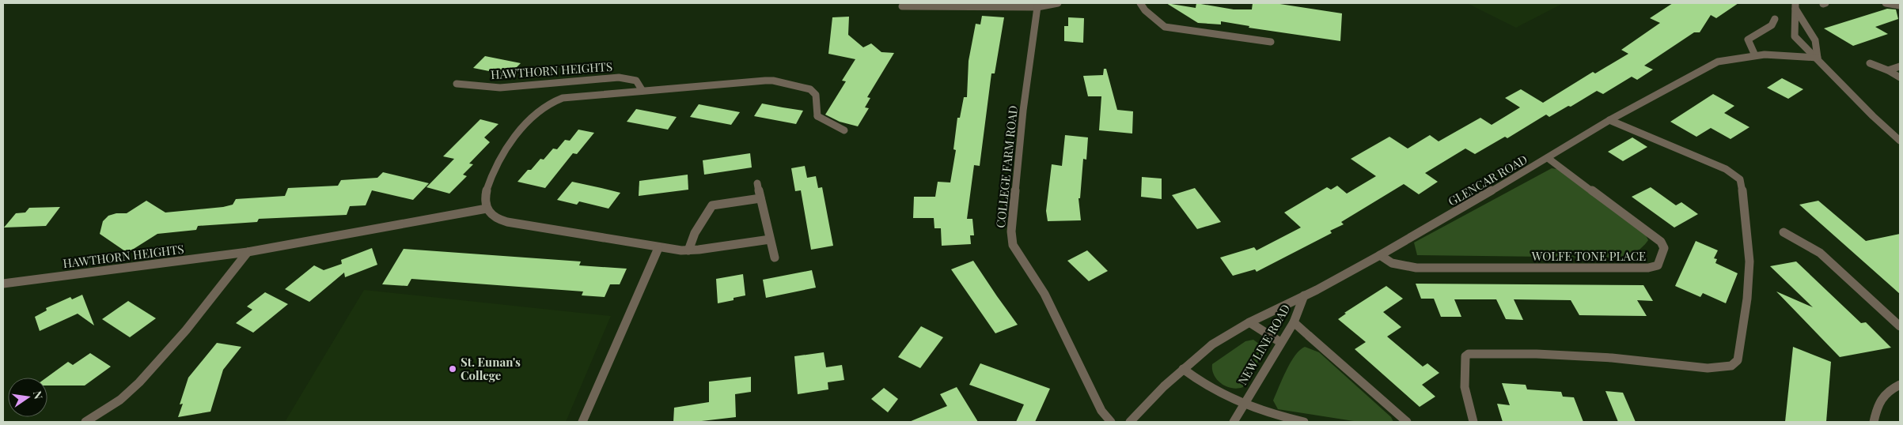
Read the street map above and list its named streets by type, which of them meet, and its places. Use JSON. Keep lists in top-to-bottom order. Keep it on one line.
{"streets":{"street":["HAWTHORN HEIGHTS","COLLEGE FARM ROAD","GLENCAR ROAD","WOLFE TONE PLACE","NEW LINE ROAD"]},"crossings":[["GLENCAR ROAD","WOLFE TONE PLACE"],["GLENCAR ROAD","NEW LINE ROAD"]],"places":["St. Eunan's College"],"north":"right"}
